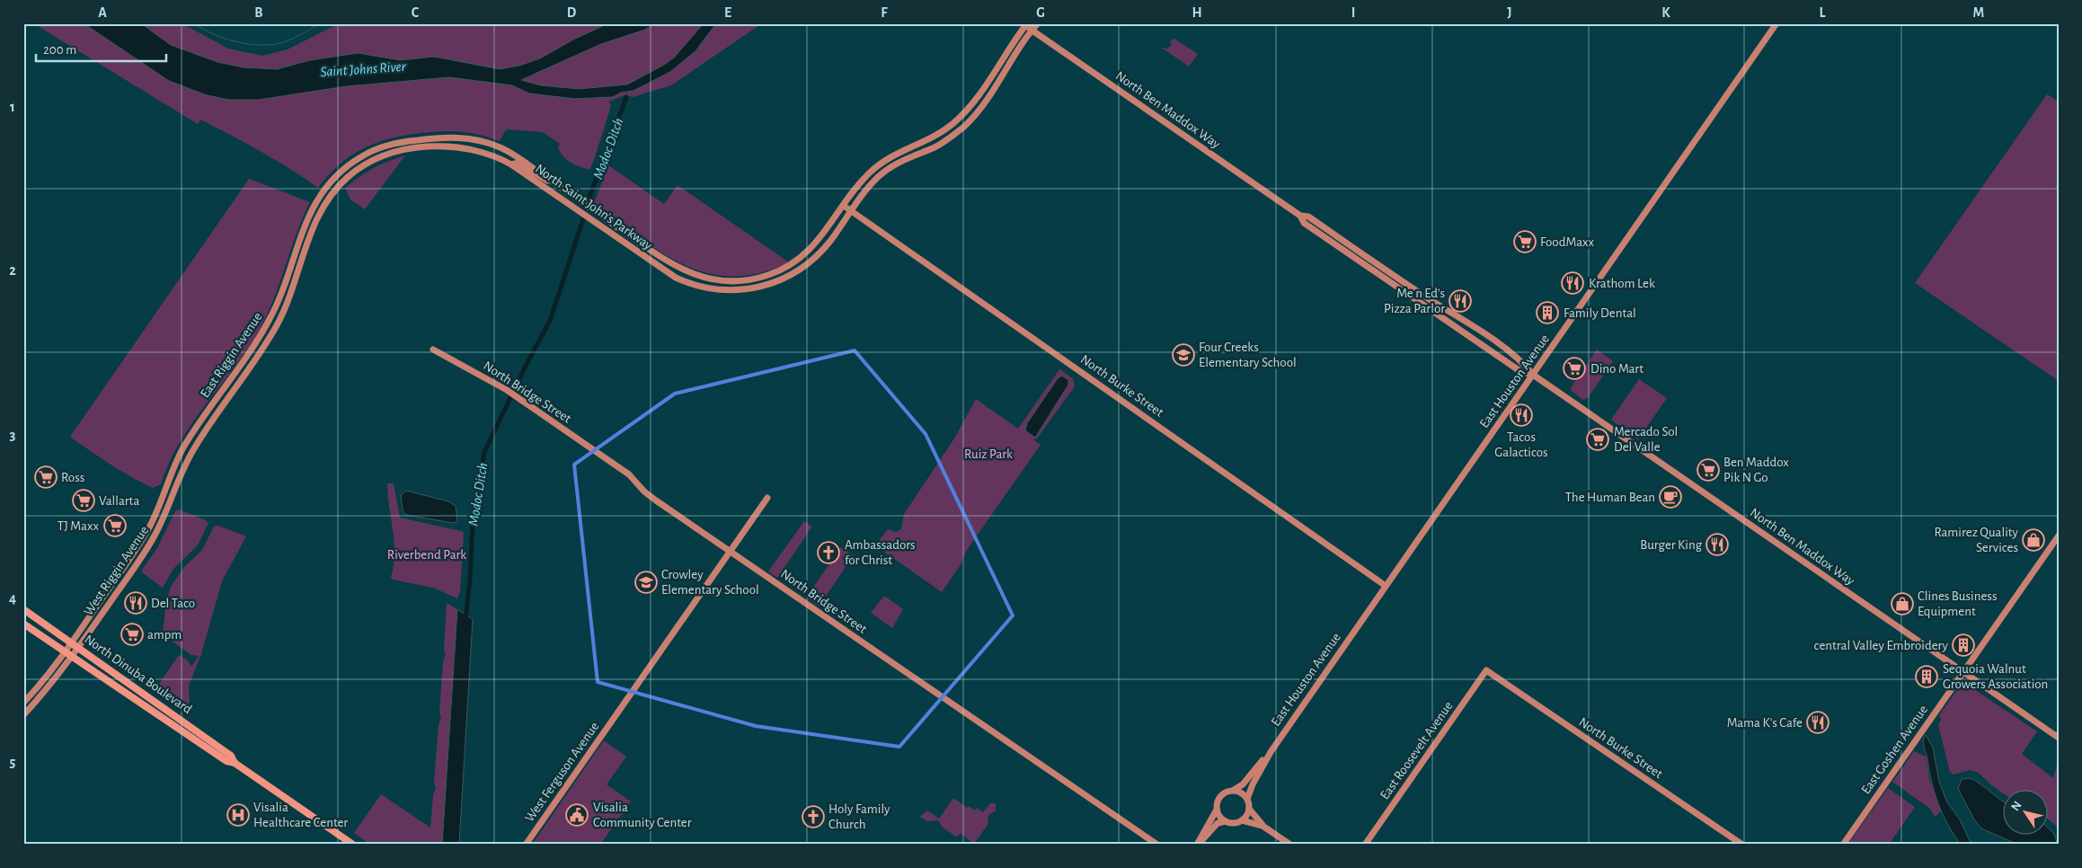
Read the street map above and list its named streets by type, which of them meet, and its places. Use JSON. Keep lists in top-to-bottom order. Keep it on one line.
{"streets":{"main road":["North Ben Maddox Way","North Saint John's Parkway","East Riggin Avenue","East Houston Avenue","North Burke Street","North Bridge Street","West Riggin Avenue","North Dinuba Boulevard","East Goshen Avenue","East Roosevelt Avenue","West Ferguson Avenue"]},"crossings":[["North Ben Maddox Way","North Saint John's Parkway"],["North Ben Maddox Way","East Houston Avenue"],["North Ben Maddox Way","East Goshen Avenue"],["North Saint John's Parkway","East Riggin Avenue"],["North Saint John's Parkway","North Burke Street"],["East Riggin Avenue","West Riggin Avenue"],["East Houston Avenue","North Burke Street"],["North Burke Street","East Roosevelt Avenue"],["North Bridge Street","West Ferguson Avenue"],["West Riggin Avenue","North Dinuba Boulevard"]],"water":["Saint Johns River","Modoc Ditch"],"parks":["Ruiz Park","Riverbend Park"],"places":{"supermarket":["FoodMaxx","Dino Mart","Mercado Sol Del Valle","Ben Maddox Pik N Go","Ross","Vallarta","TJ Maxx","ampm"],"restaurant":["Krathom Lek","Me n Ed's Pizza Parlor","Tacos Galacticos","Burger King","Del Taco","Mama K's Cafe"],"building":["Family Dental","central Valley Embroidery","Sequoia Walnut Growers Association"],"school or university":["Four Creeks Elementary School","Crowley Elementary School"],"cafe":["The Human Bean"],"shop":["Ramirez Quality Services","Clines Business Equipment"],"church":["Ambassadors for Christ","Holy Family Church"],"hospital":["Visalia Healthcare Center"],"public building":["Visalia Community Center"]},"scale_bar":"200 m","north":"top left","grid":{"columns":["A","B","C","D","E","F","G","H","I","J","K","L","M"],"rows":["1","2","3","4","5"]}}
